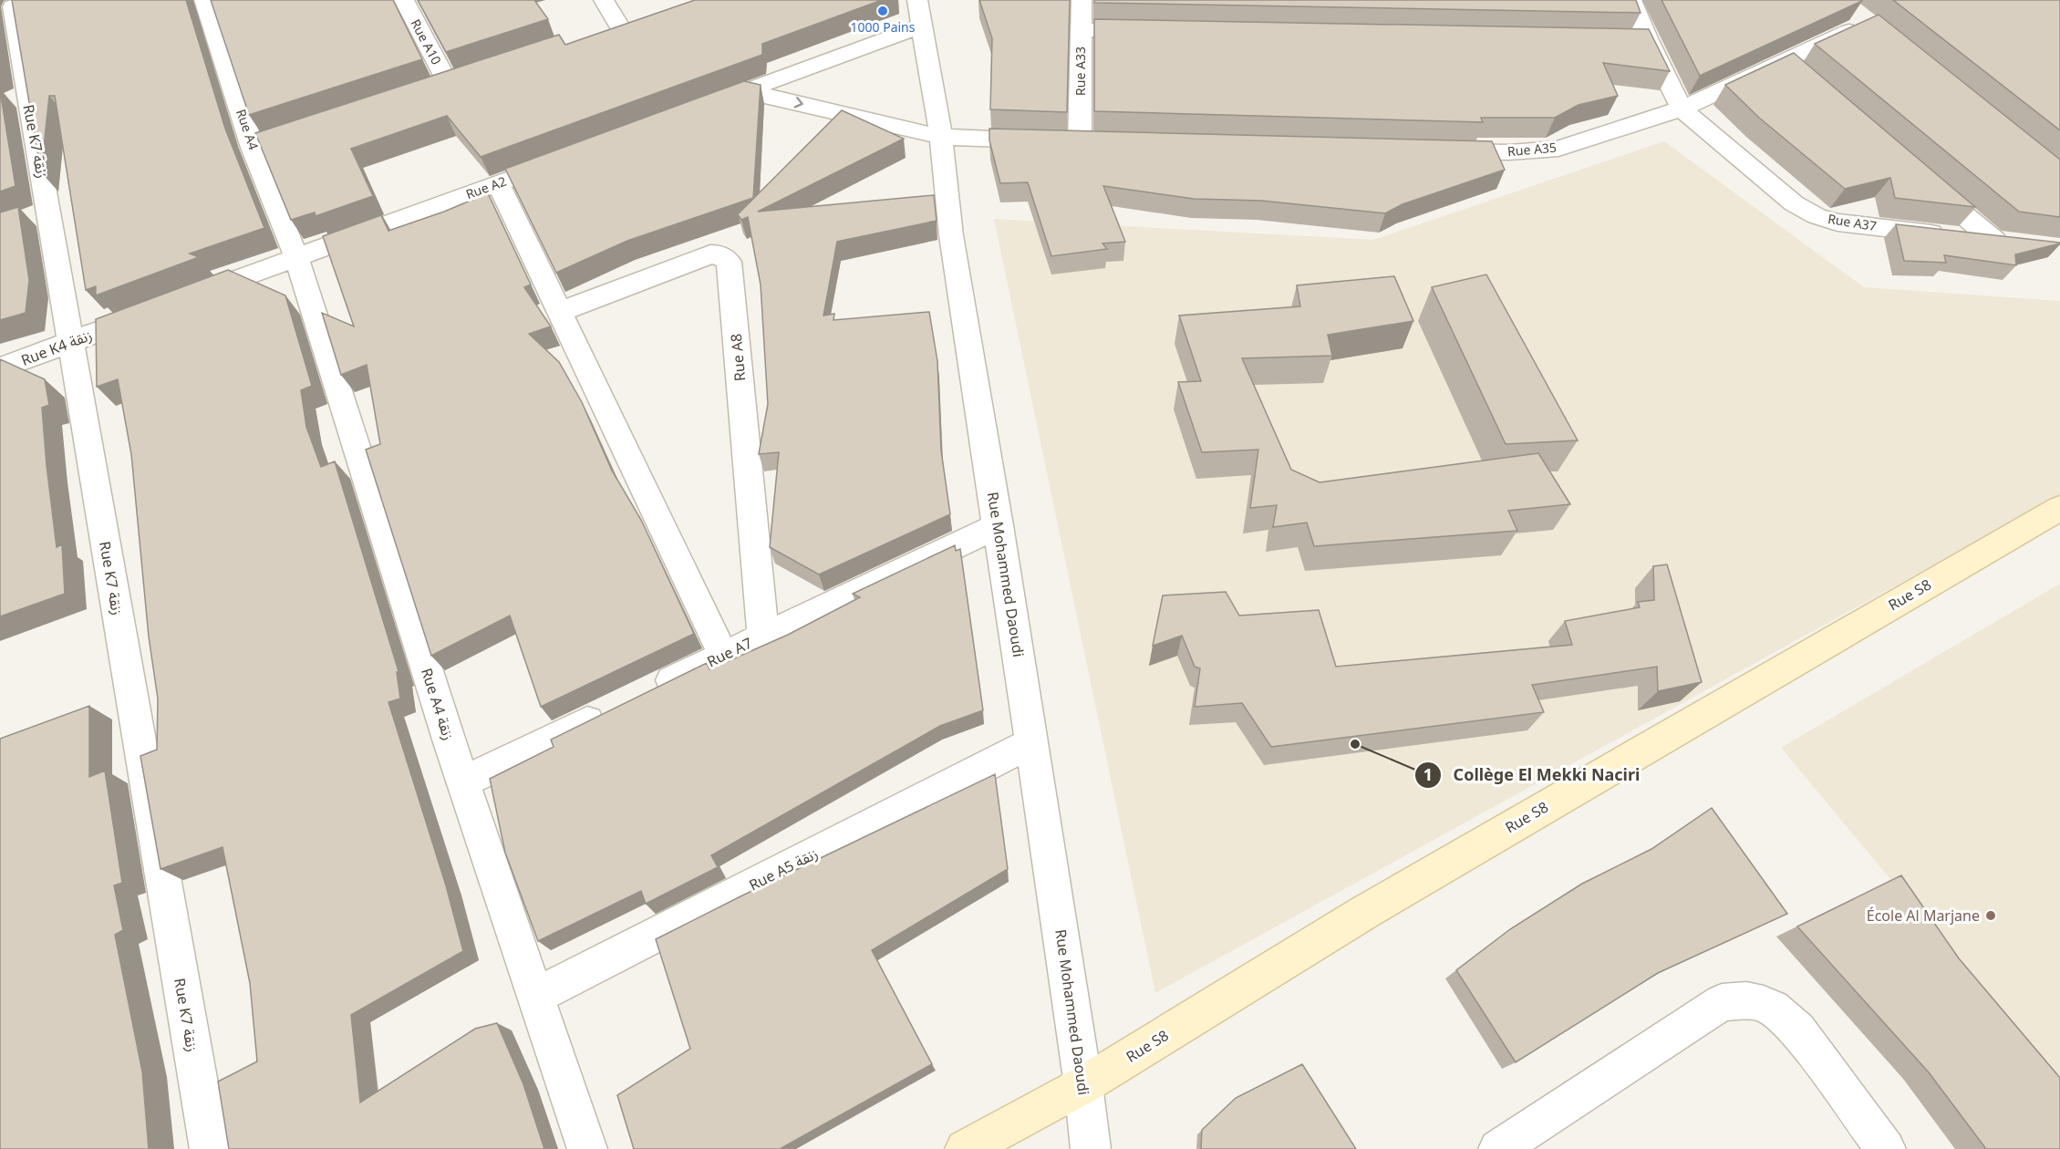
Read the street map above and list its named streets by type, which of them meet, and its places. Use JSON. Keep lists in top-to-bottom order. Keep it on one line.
{"streets":{"street":["Rue A10","Rue A33","Rue A4","Rue K7 زنقة","Rue A35","Rue A2","Rue A37","Rue K4 زنقة","Rue A8","Rue Mohammed Daoudi","Rue S8","Rue A7","Rue A4 زنقة","Rue A5 زنقة"]},"crossings":[["Rue A33","Rue Mohammed Daoudi"],["Rue A4","Rue A2"],["Rue A4","Rue A4 زنقة"],["Rue K7 زنقة","Rue K4 زنقة"],["Rue A35","Rue A37"],["Rue A2","Rue A4 زنقة"],["Rue A8","Rue A7"],["Rue Mohammed Daoudi","Rue S8"],["Rue Mohammed Daoudi","Rue A7"],["Rue Mohammed Daoudi","Rue A5 زنقة"],["Rue A4 زنقة","Rue A5 زنقة"]],"places":["1000 Pains","Collège El Mekki Naciri","École Al Marjane"]}
